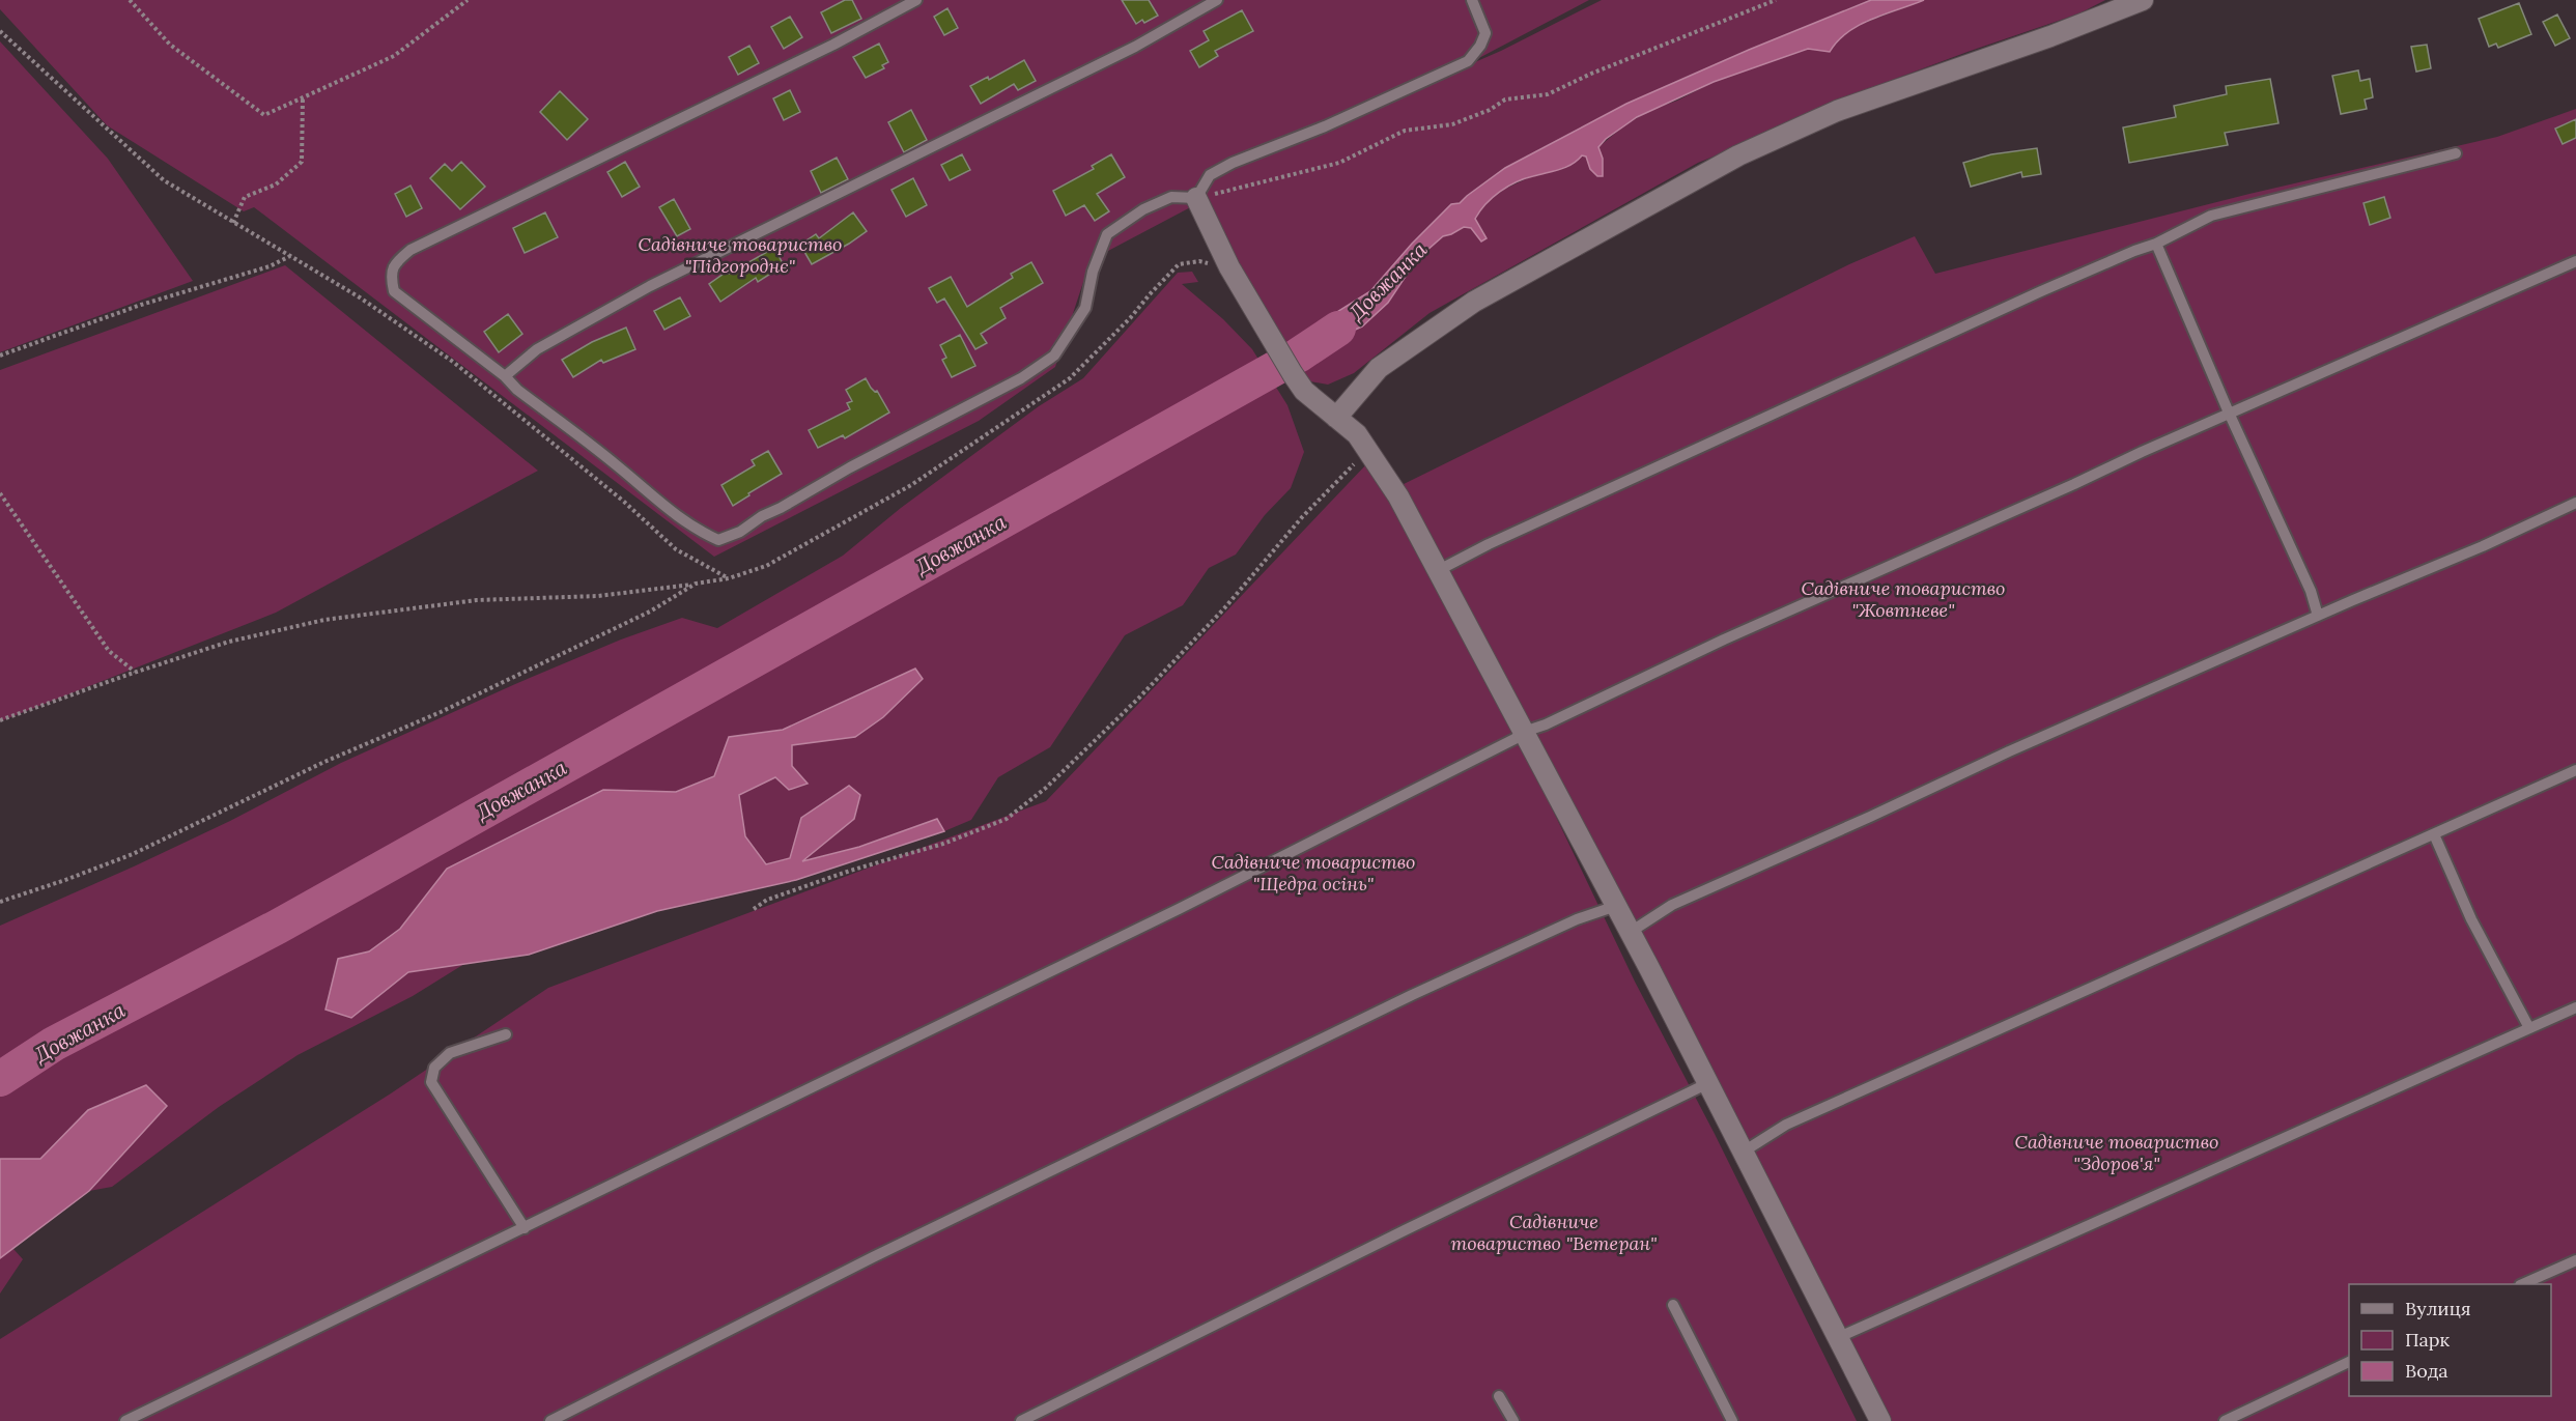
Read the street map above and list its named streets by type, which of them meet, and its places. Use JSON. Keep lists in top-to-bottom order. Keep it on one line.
{"water":["Довжанка"],"parks":["Садівниче товариство \"Підгороднє\"","Садівниче товариство \"Жовтневе\"","Садівниче товариство \"Щедра осінь\"","Садівниче товариство \"Здоров'я\"","Садівниче товариство \"Ветеран\""],"legend":["Вулиця","Парк","Вода"]}
